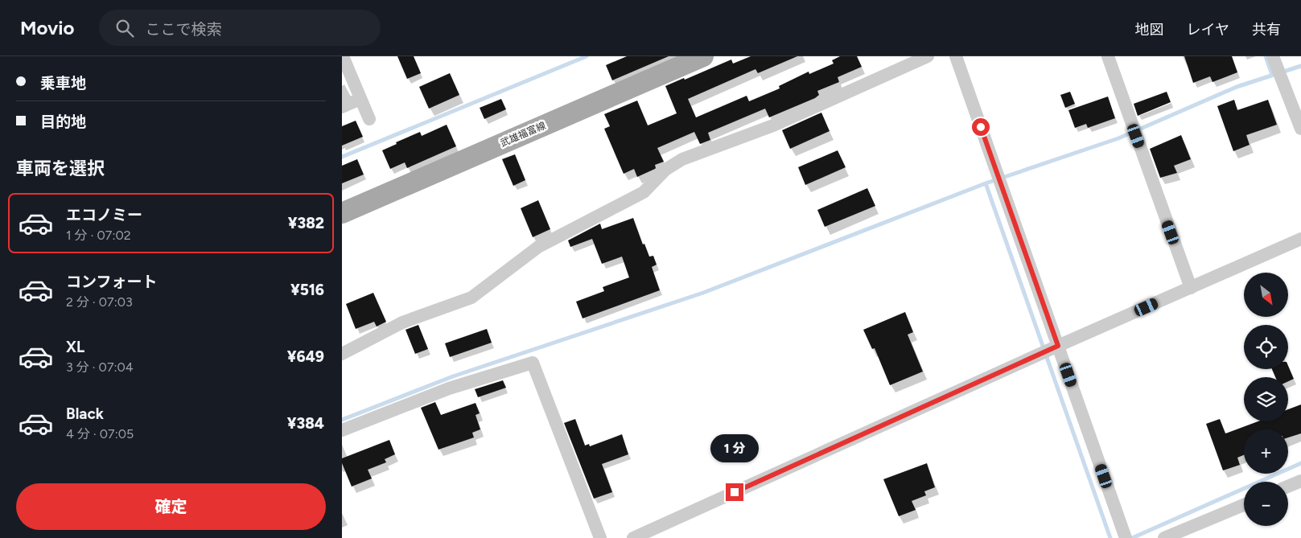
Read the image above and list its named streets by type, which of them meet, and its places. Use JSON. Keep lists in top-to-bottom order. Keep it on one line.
{"streets":{"main road":["武雄福富線"]},"north":"bottom right","page":{"header":"Movio","search":"ここで検索","nav":["地図","レイヤ","共有"],"banner":["乗車地","目的地"],"heading":"車両を選択","list":[{"name":"エコノミー","note":"1 分 · 07:02","value":"¥382"},{"name":"コンフォート","note":"2 分 · 07:03","value":"¥516"},{"name":"XL","note":"3 分 · 07:04","value":"¥649"},{"name":"Black","note":"4 分 · 07:05","value":"¥384"}],"map_buttons":["+","−"],"bubble":"1 分","buttons":"確定"}}
